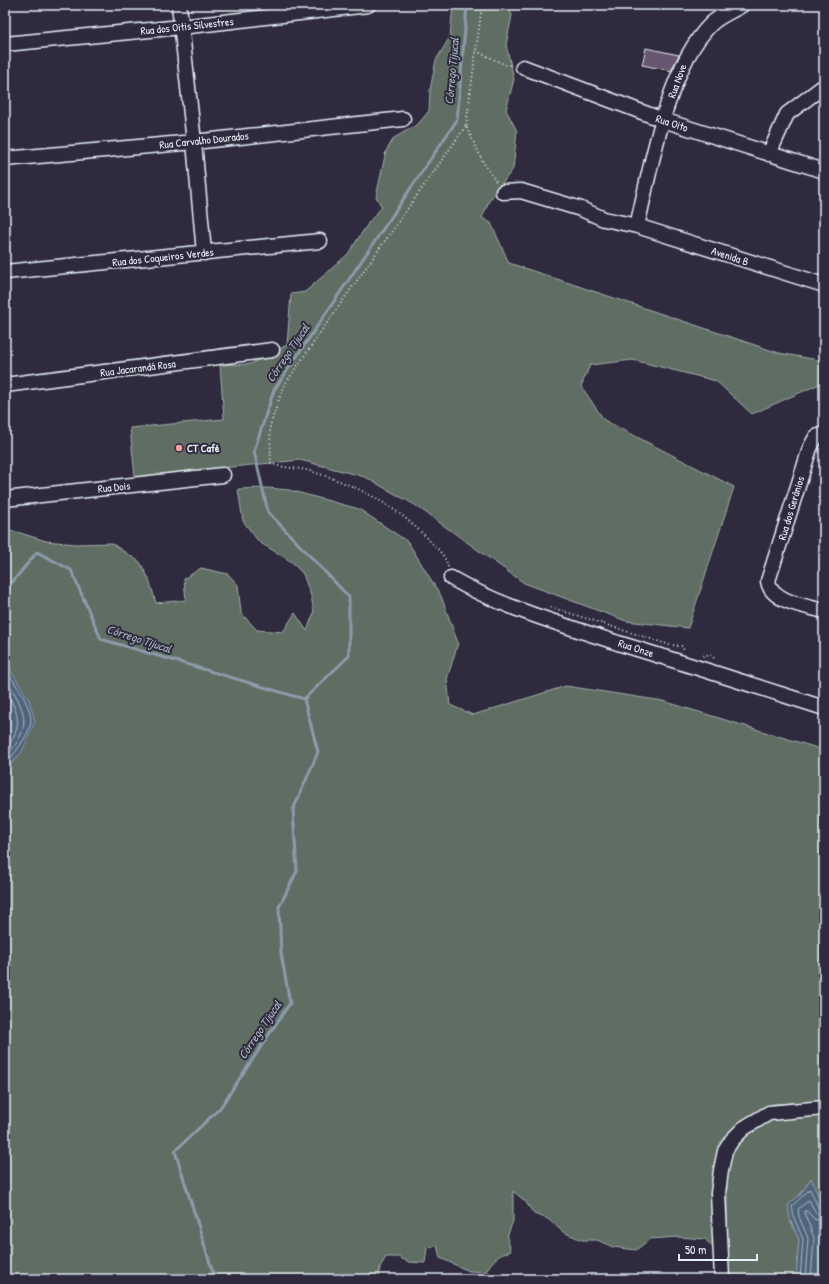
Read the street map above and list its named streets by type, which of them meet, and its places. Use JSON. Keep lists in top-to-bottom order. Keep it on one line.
{"streets":{"street":["Rua dos Oitis Silvestres","Rua Nove","Rua Oito","Rua Carvalho Dourados","Avenida B","Rua dos Coqueiros Verdes","Rua Jacarandá Rosa","Rua Dois","Rua dos Gerânios","Rua Onze"]},"crossings":[["Rua Nove","Rua Oito"],["Rua Nove","Avenida B"]],"water":["Córrego Tijucal"],"places":["CT Café"],"scale_bar":"50 m"}
